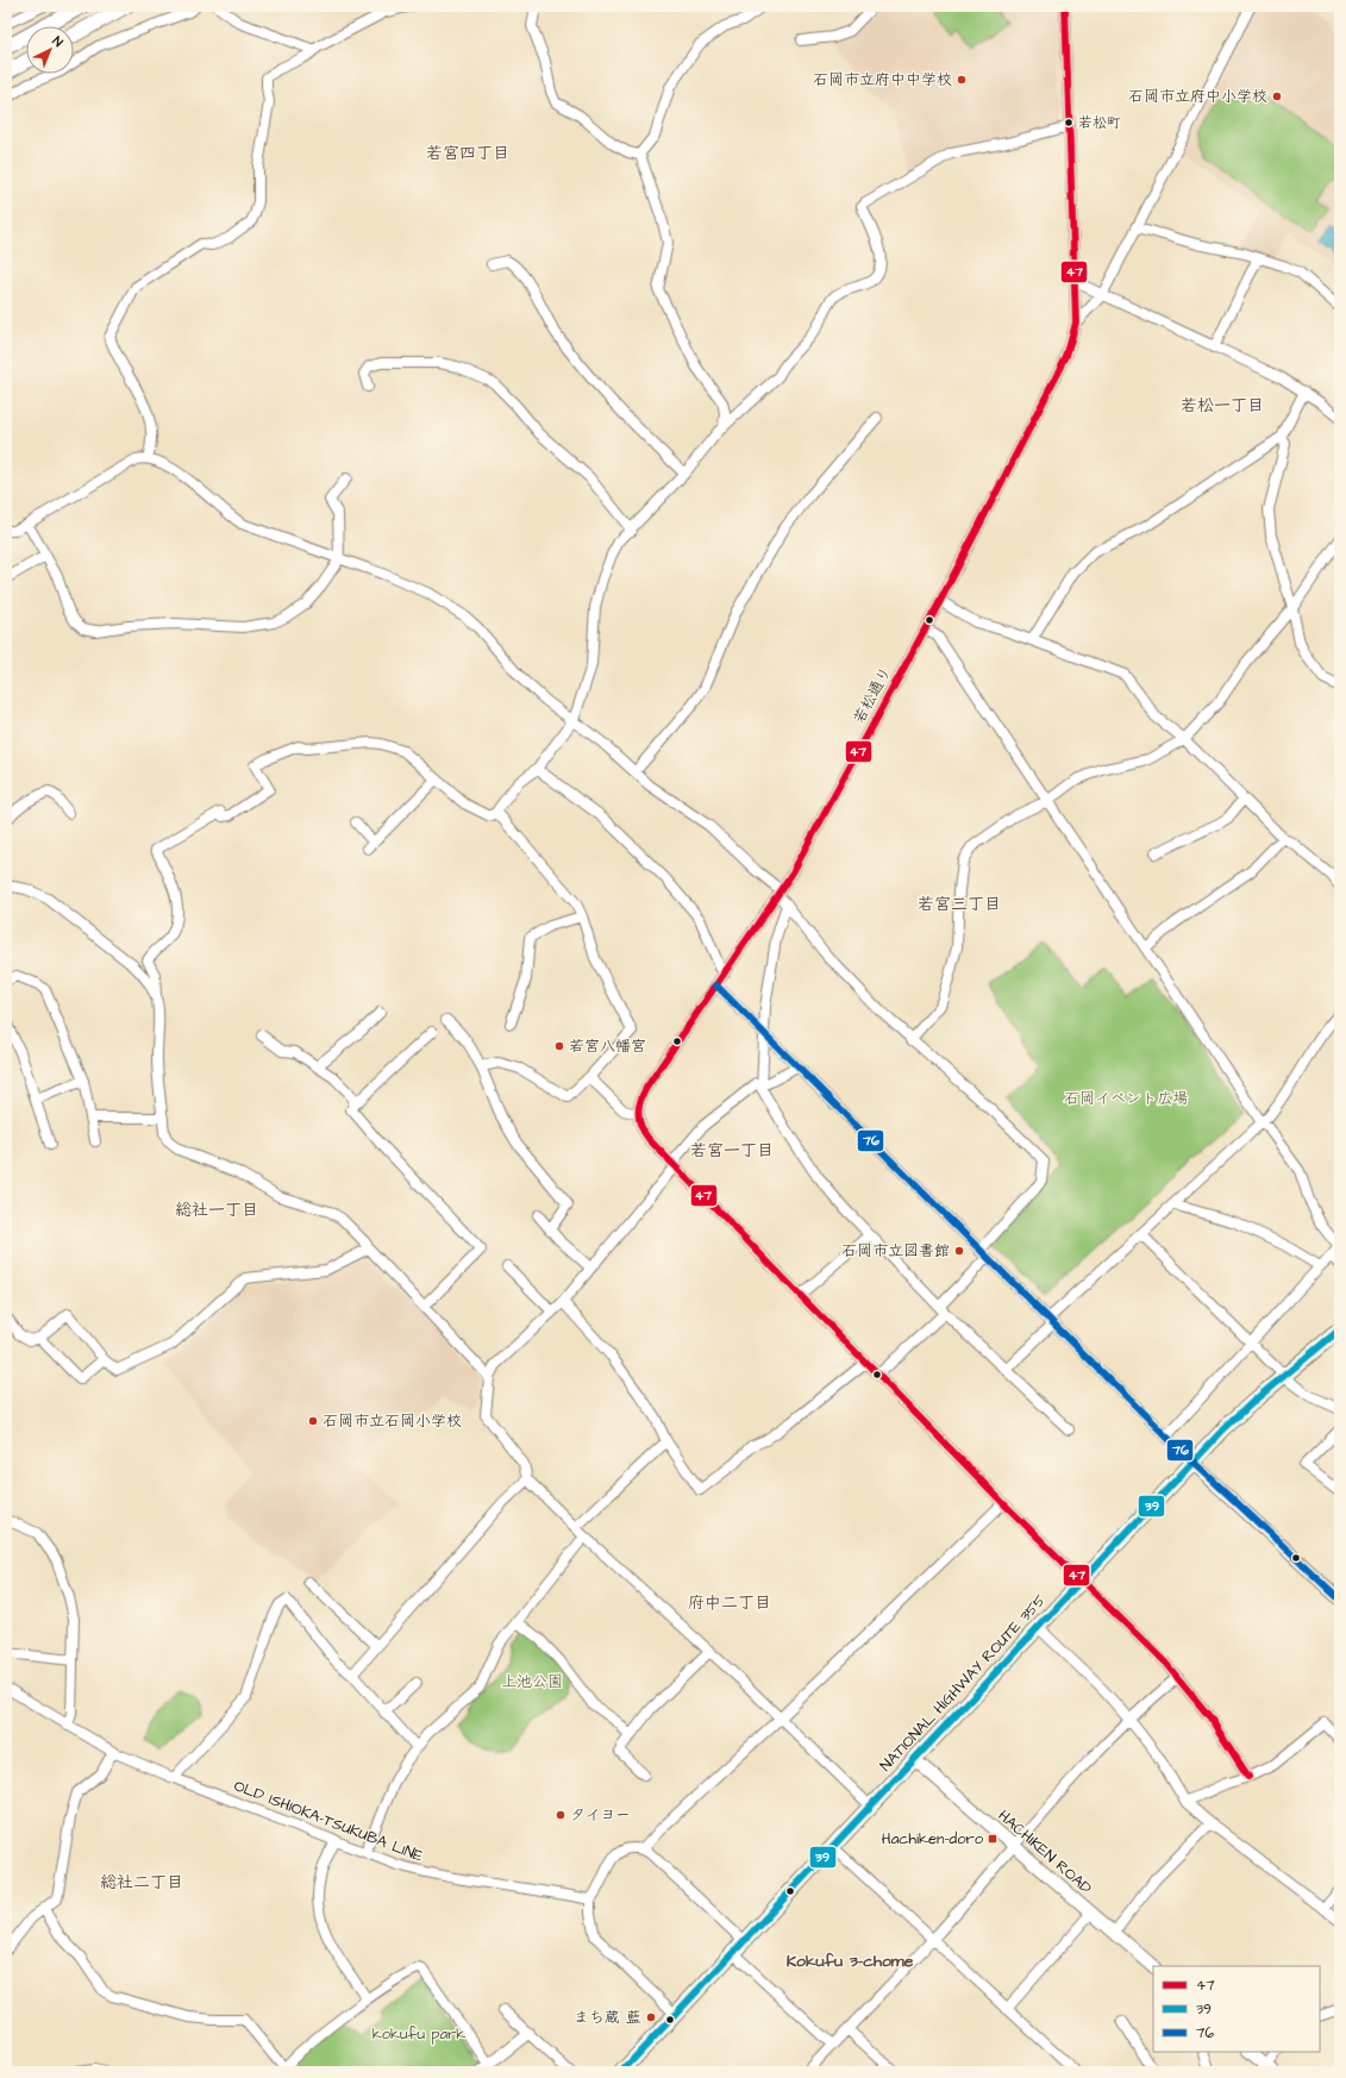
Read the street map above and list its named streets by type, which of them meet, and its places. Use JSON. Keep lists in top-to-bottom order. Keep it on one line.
{"streets":{"highway":["NATIONAL HIGHWAY ROUTE 355"],"main road":["HACHIKEN ROAD"],"street":["若松通り","OLD ISHIOKA-TSUKUBA LINE"]},"crossings":[["NATIONAL HIGHWAY ROUTE 355","HACHIKEN ROAD"]],"districts":["若宮四丁目","若松一丁目","若宮三丁目","若宮一丁目","総社一丁目","府中二丁目","総社二丁目","Kokufu 3-chome"],"parks":["石岡イベント広場","上池公園","kokufu park"],"places":{"other":["石岡市立府中中学校","石岡市立府中小学校","若松町","若宮八幡宮","石岡市立図書館","石岡市立石岡小学校","タイヨー","まち蔵 藍"],"transit":["Hachiken-doro"]},"lines":["transit line 47","transit line 76","transit line 39"],"legend":["47","39","76"],"north":"top right"}
